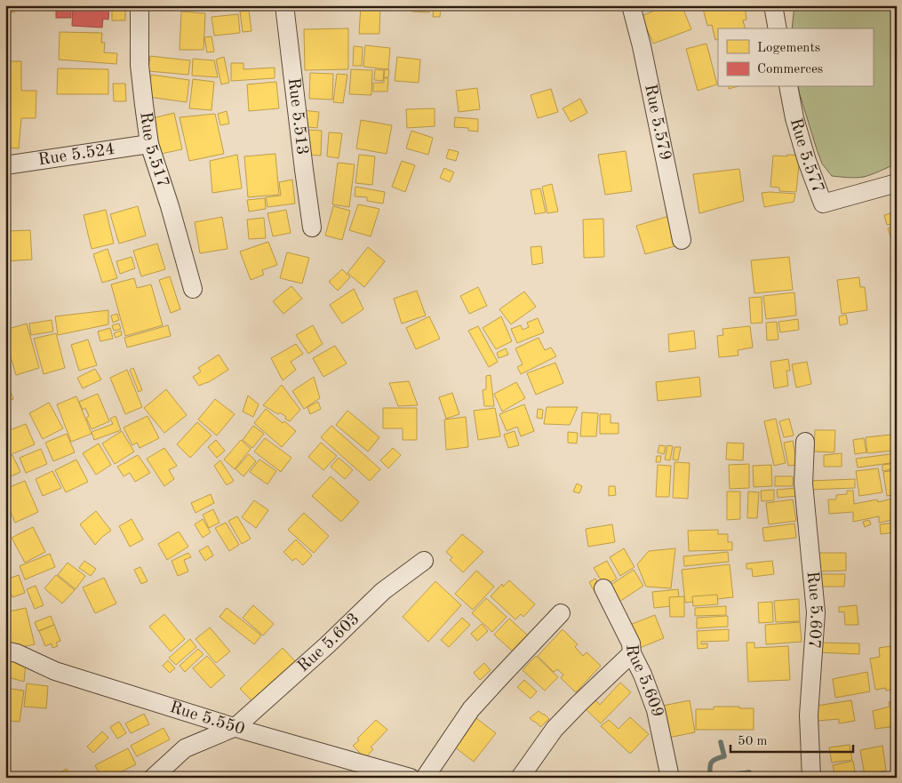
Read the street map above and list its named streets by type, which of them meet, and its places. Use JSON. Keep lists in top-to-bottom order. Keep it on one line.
{"streets":{"street":["Rue 5.513","Rue 5.579","Rue 5.517","Rue 5.524","Rue 5.577","Rue 5.607","Rue 5.603","Rue 5.609","Rue 5.550"]},"crossings":[["Rue 5.517","Rue 5.524"],["Rue 5.603","Rue 5.550"]],"legend":["Logements","Commerces"],"scale_bar":"50 m"}
